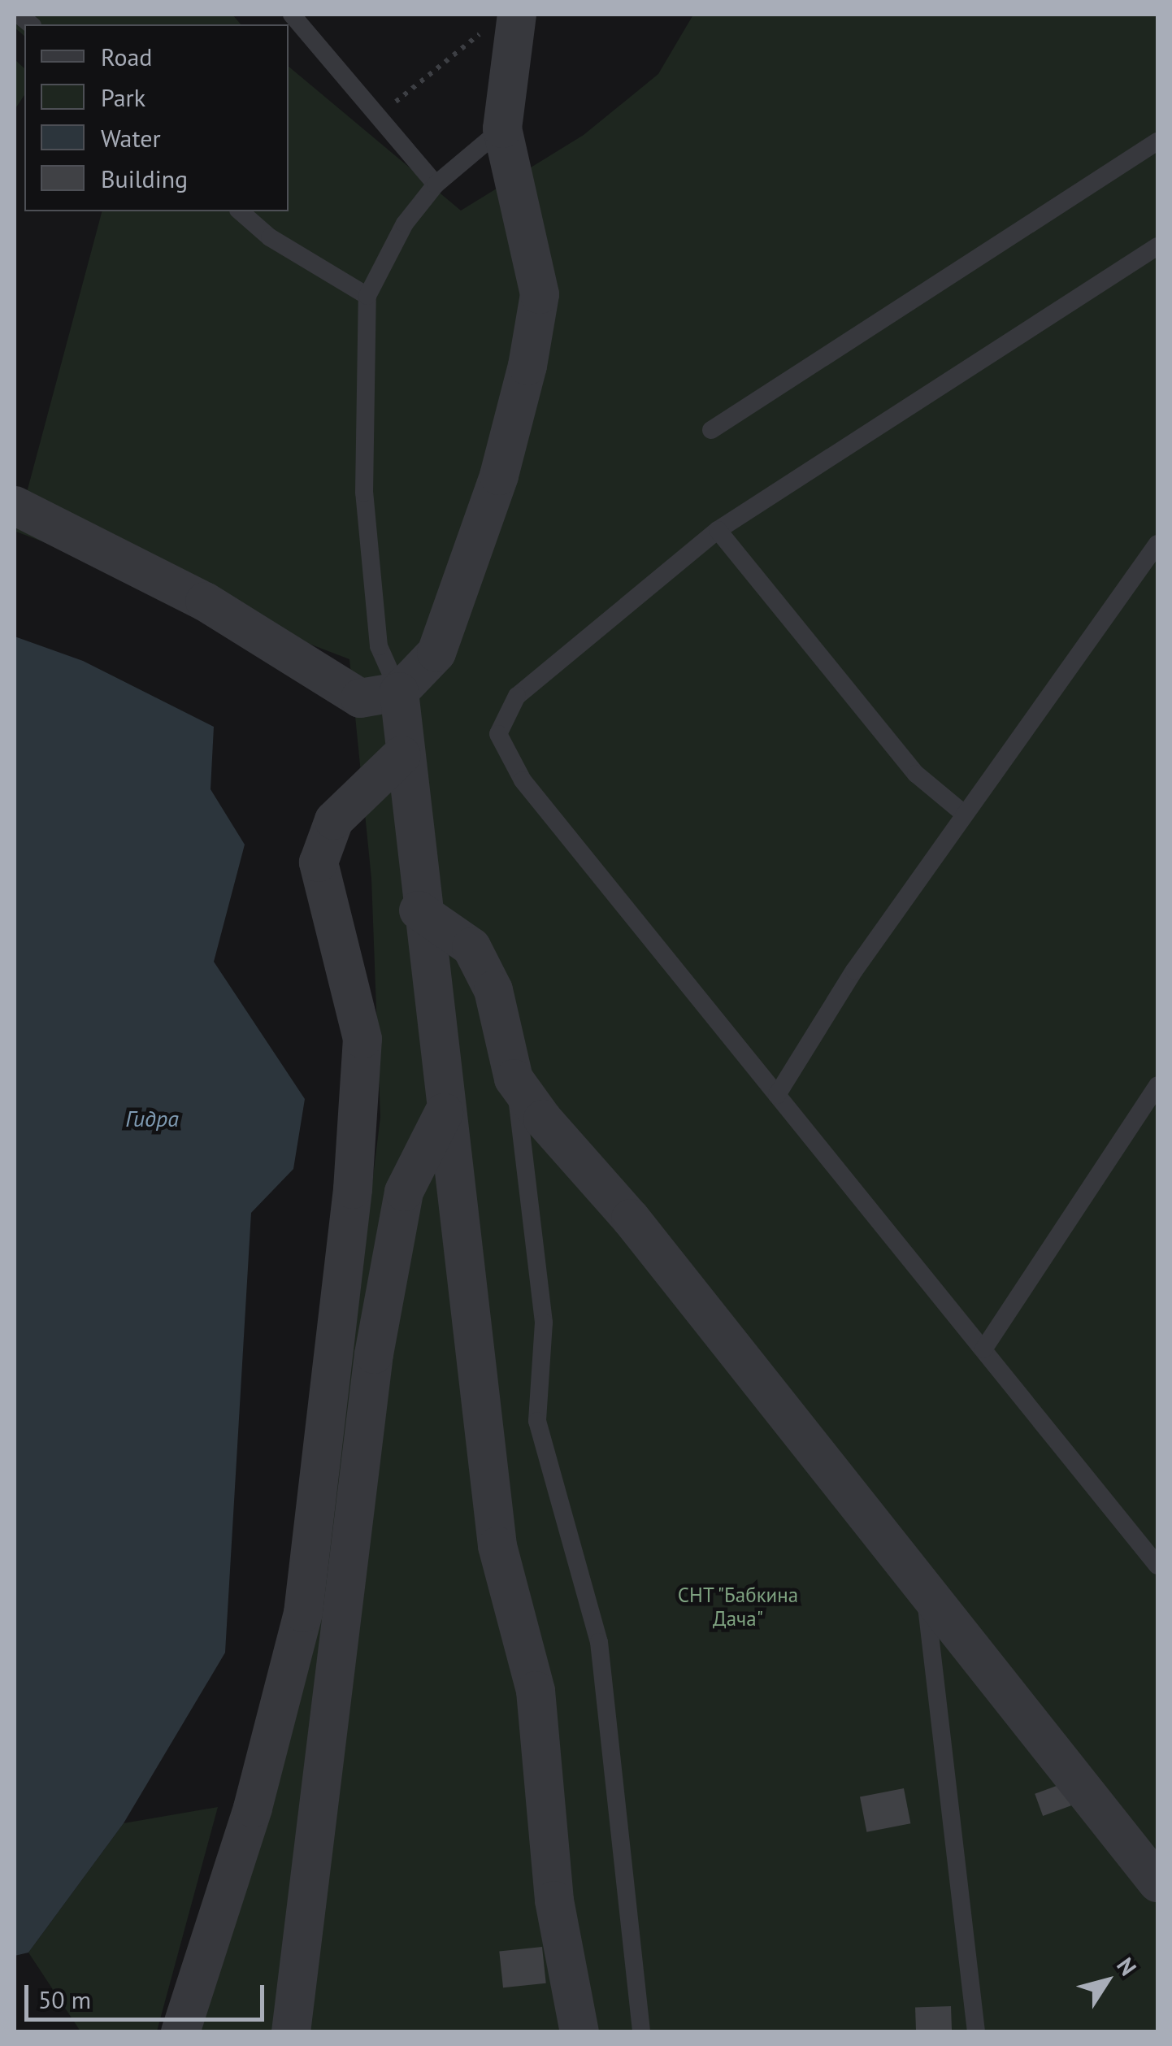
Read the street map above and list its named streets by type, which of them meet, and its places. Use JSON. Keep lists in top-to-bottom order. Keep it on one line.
{"water":["Гидра"],"parks":["СНТ \"Бабкина Дача\""],"legend":["Road","Park","Water","Building"],"scale_bar":"50 m","north":"top right"}
